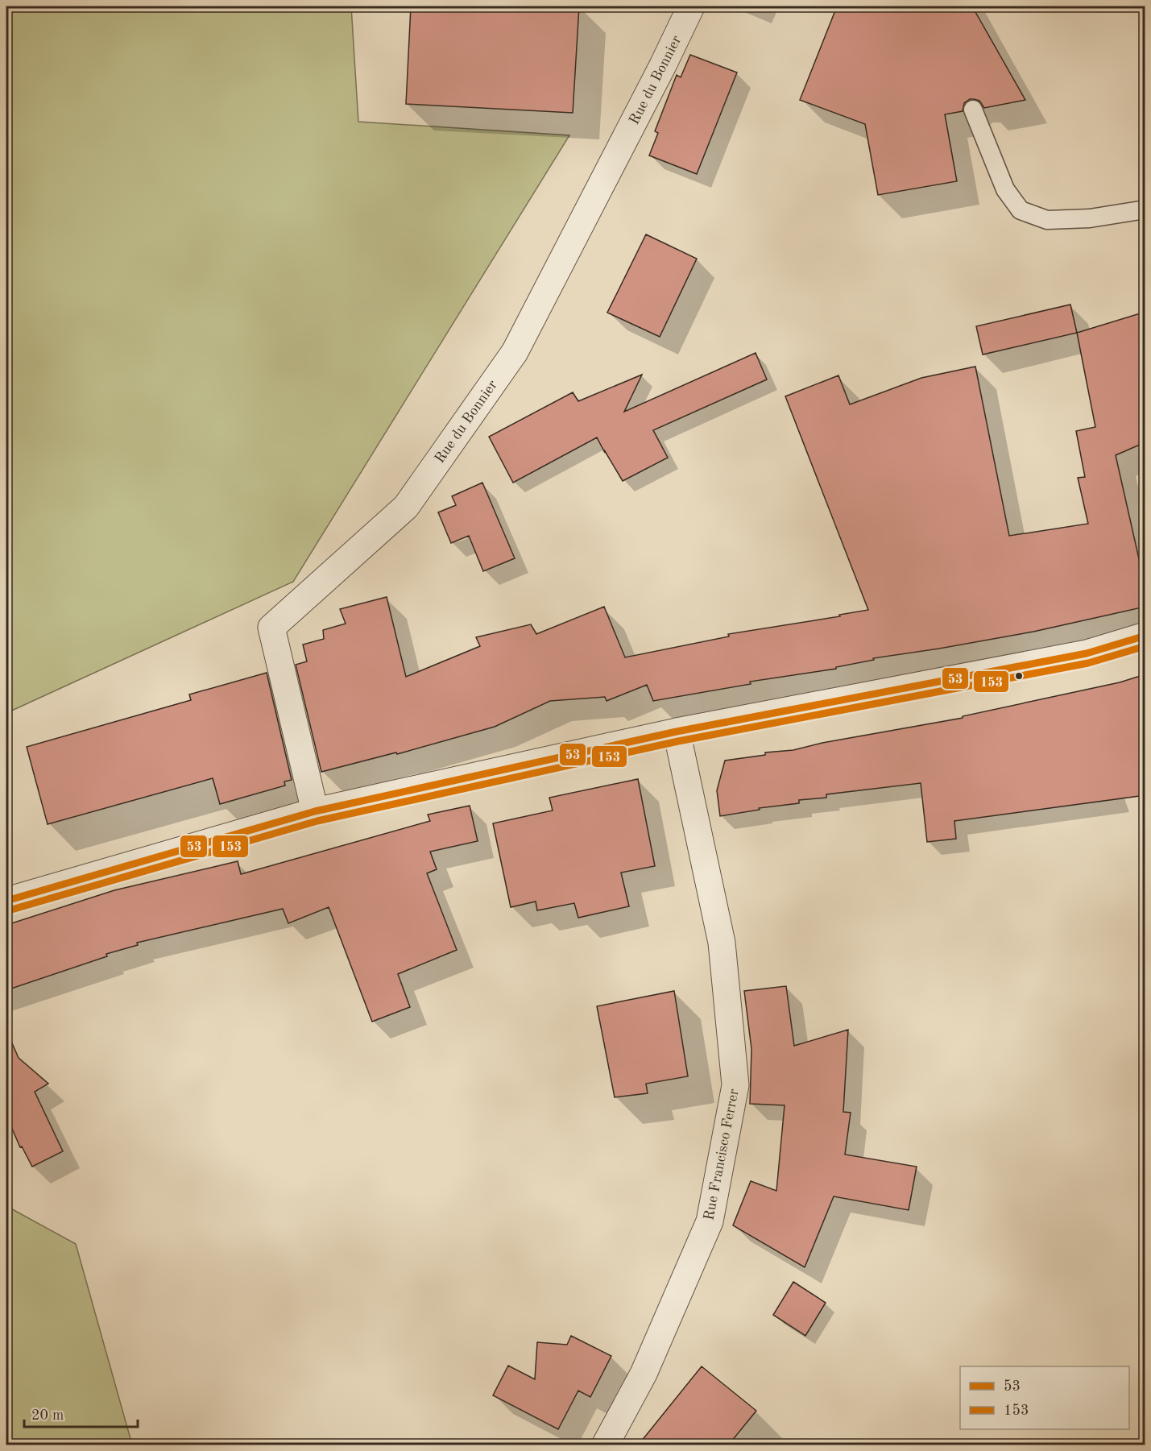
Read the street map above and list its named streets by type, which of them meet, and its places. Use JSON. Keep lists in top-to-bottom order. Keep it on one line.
{"streets":{"street":["Rue du Bonnier","Rue Francisco Ferrer"]},"lines":["transit line 53","transit line 153"],"legend":["53","153"],"scale_bar":"20 m"}
